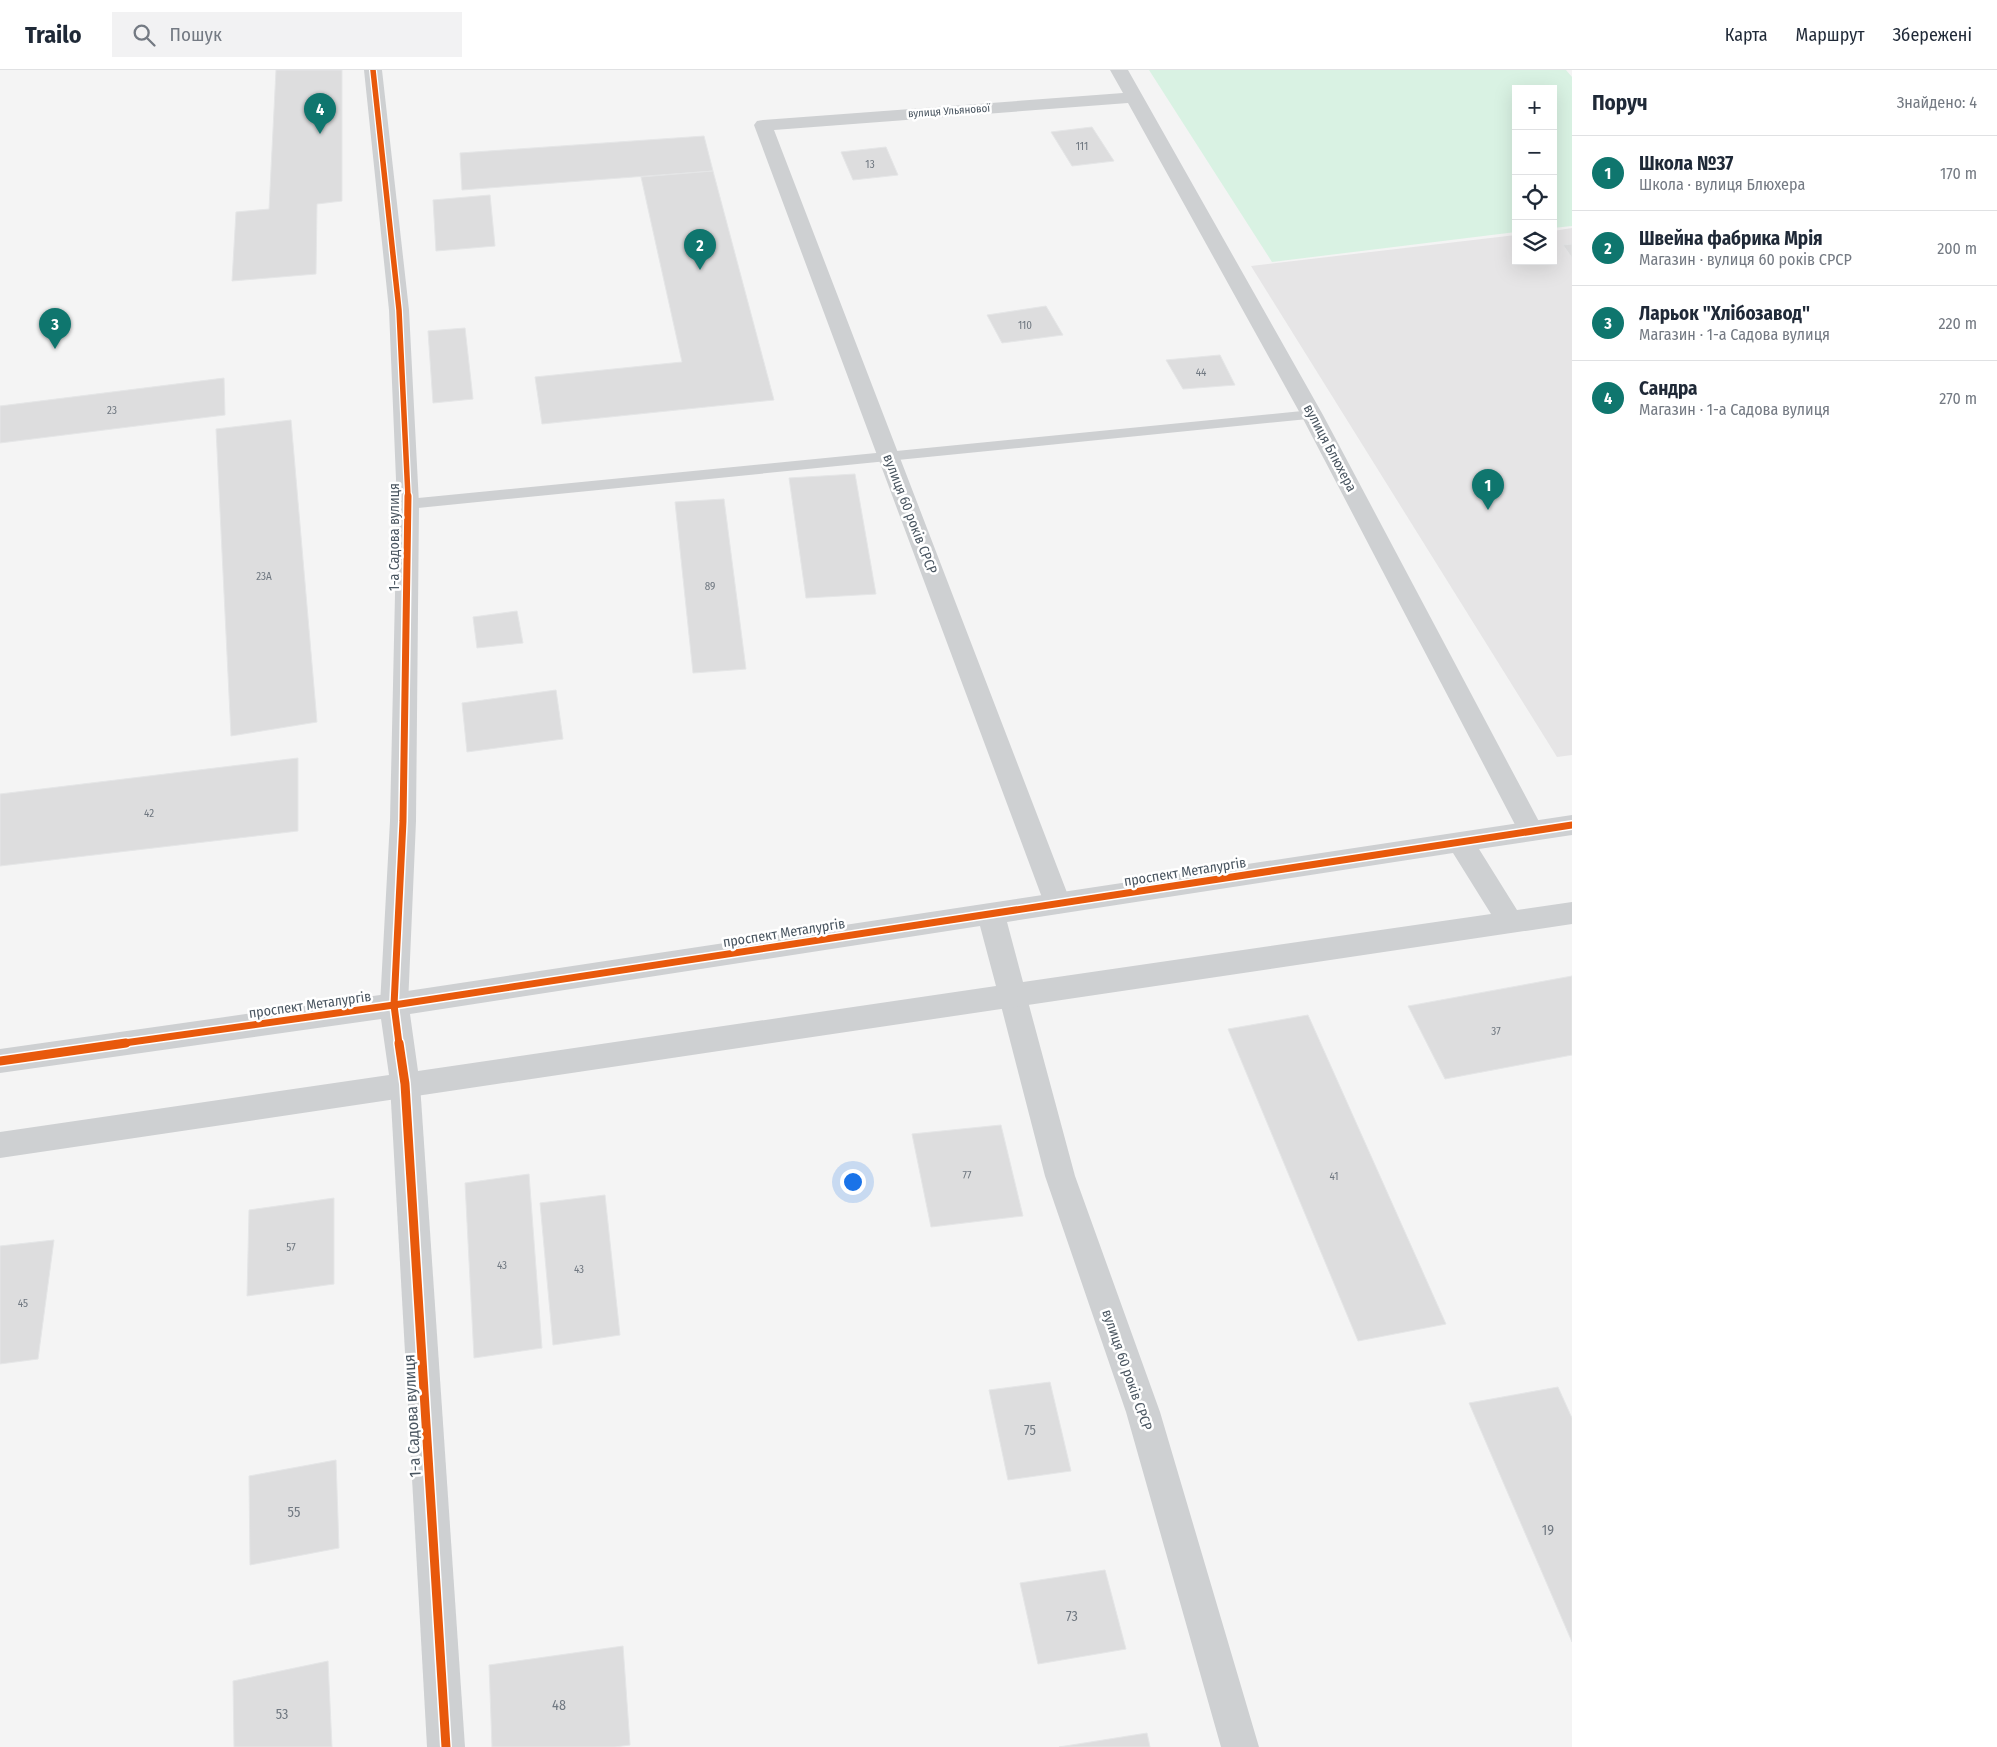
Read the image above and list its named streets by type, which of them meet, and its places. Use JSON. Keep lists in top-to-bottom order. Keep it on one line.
{"streets":{"street":["вулиця Ульянової","вулиця Блюхера","вулиця 60 років СРСР","1-а Садова вулиця","проспект Металургів"]},"crossings":[["вулиця Ульянової","вулиця Блюхера"],["вулиця Ульянової","вулиця 60 років СРСР"],["вулиця Блюхера","проспект Металургів"],["вулиця 60 років СРСР","проспект Металургів"],["1-а Садова вулиця","проспект Металургів"]],"house_numbers":["111","13","110","44","23","23А","89","42","37","77","41","57","43","43","45","75","55","19","73","48","53"],"page":{"header":"Trailo","search":"Пошук","nav":["Карта","Маршрут","Збережені"],"heading":["Поруч","Знайдено: 4"],"map_buttons":["+","−"],"pins":["4","2","3","1"],"list":[{"mark":"1","name":"Школа №37","note":"Школа · вулиця Блюхера","value":"170 m"},{"mark":"2","name":"Швейна фабрика Мрія","note":"Магазин · вулиця 60 років СРСР","value":"200 m"},{"mark":"3","name":"Ларьок \"Хлібозавод\"","note":"Магазин · 1-а Садова вулиця","value":"220 m"},{"mark":"4","name":"Сандра","note":"Магазин · 1-а Садова вулиця","value":"270 m"}]}}
